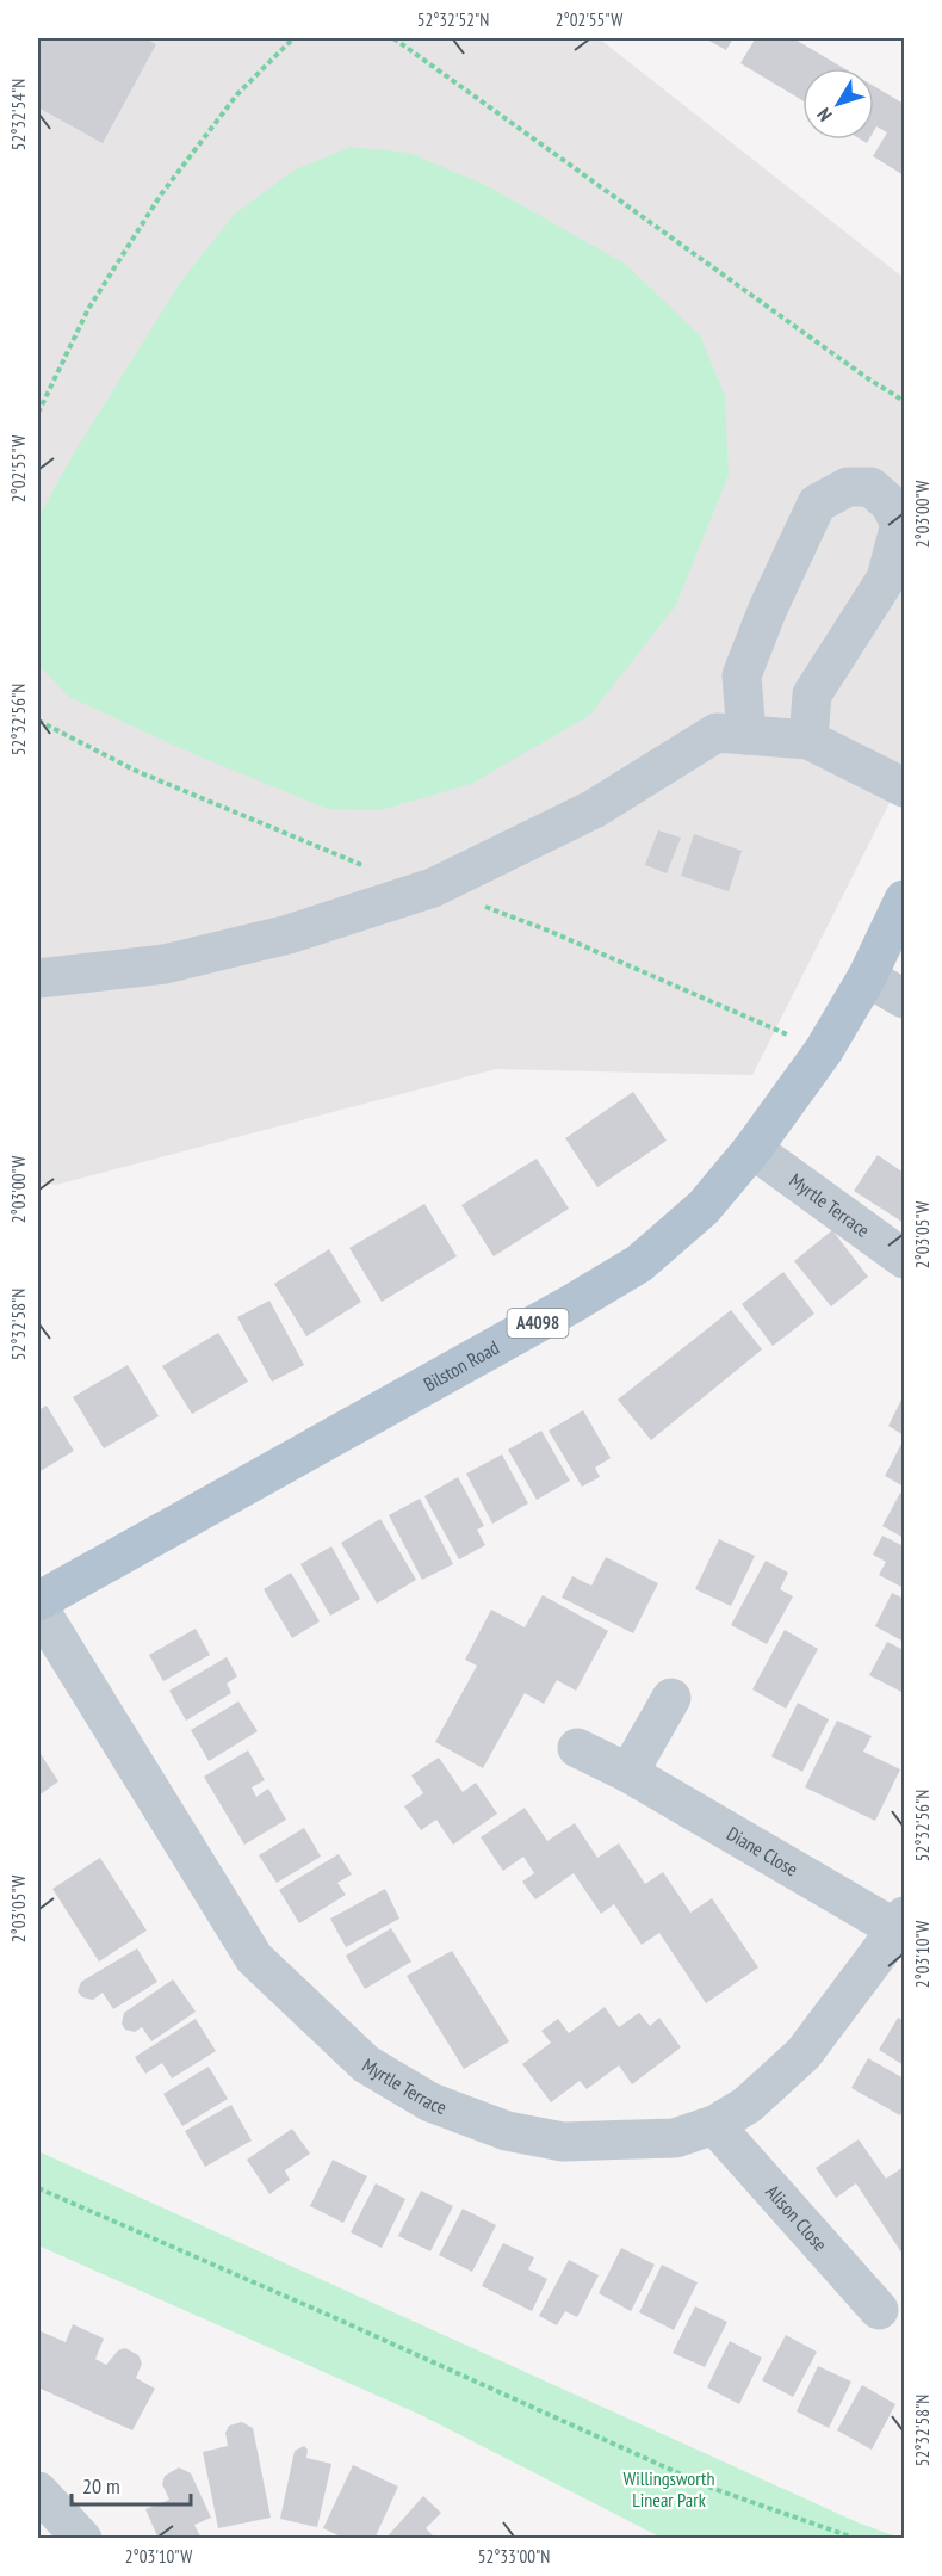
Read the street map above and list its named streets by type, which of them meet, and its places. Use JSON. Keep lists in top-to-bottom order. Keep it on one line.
{"streets":{"main road":["A4098","Bilston Road"],"street":["Myrtle Terrace","Diane Close","Alison Close"]},"crossings":[["Myrtle Terrace","Bilston Road"],["Myrtle Terrace","Diane Close"],["Myrtle Terrace","Alison Close"]],"parks":["Willingsworth Linear Park"],"scale_bar":"20 m","north":"bottom left","coordinates":["52°32'52\"N","2°02'55\"W","52°32'54\"N","2°03'00\"W","52°32'56\"N","2°03'05\"W","52°32'58\"N","2°03'10\"W","52°33'00\"N"]}
